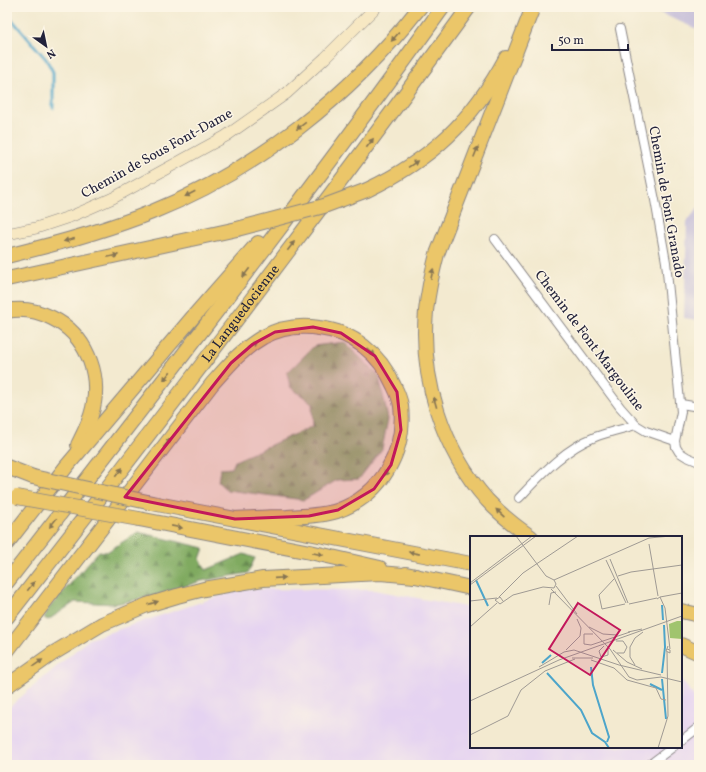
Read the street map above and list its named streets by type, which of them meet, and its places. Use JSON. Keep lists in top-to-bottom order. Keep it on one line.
{"streets":{"highway":["La Languedocienne"],"street":["Chemin de Sous Font-Dame","Chemin de Font Granado","Chemin de Font Margouline"]},"crossings":[["Chemin de Font Granado","Chemin de Font Margouline"]],"scale_bar":"50 m","north":"bottom right"}
